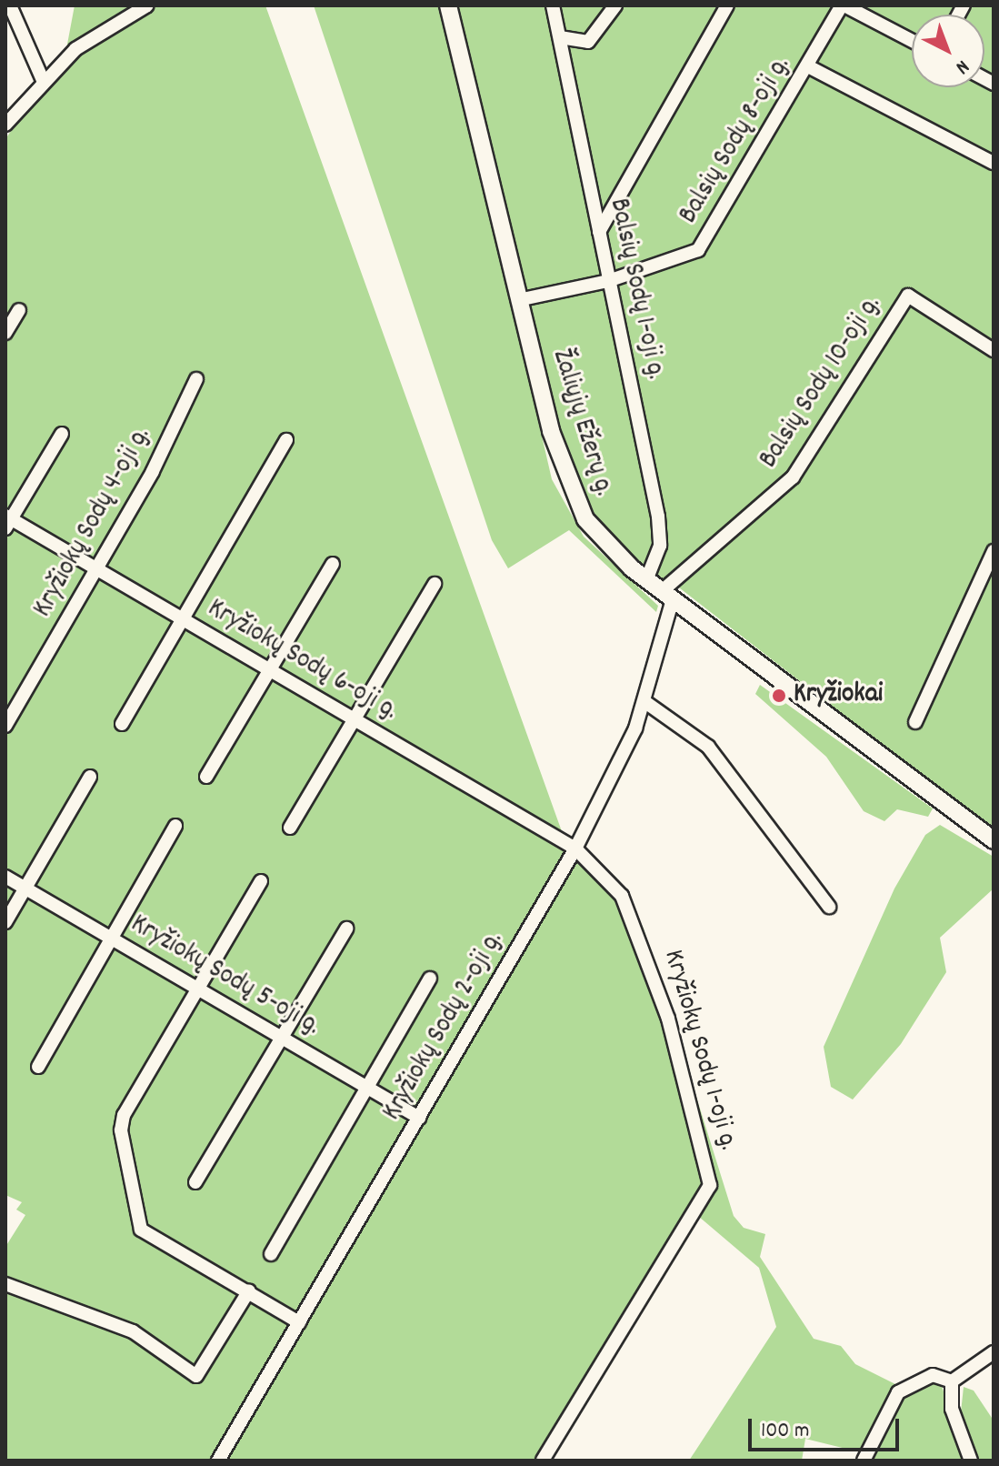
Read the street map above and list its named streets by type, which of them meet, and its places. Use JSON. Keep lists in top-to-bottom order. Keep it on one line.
{"streets":{"main road":["Žaliųjų Ežerų g."],"street":["Balsių Sodų 8-oji g.","Balsių Sodų 1-oji g.","Balsių Sodų 10-oji g.","Kryžiokų Sodų 4-oji g.","Kryžiokų Sodų 6-oji g.","Kryžiokų Sodų 5-oji g.","Kryžiokų Sodų 2-oji g.","Kryžiokų Sodų 1-oji g."]},"crossings":[["Balsių Sodų 8-oji g.","Balsių Sodų 1-oji g."],["Balsių Sodų 8-oji g.","Žaliųjų Ežerų g."],["Balsių Sodų 1-oji g.","Žaliųjų Ežerų g."],["Balsių Sodų 10-oji g.","Žaliųjų Ežerų g."],["Balsių Sodų 10-oji g.","Kryžiokų Sodų 2-oji g."],["Žaliųjų Ežerų g.","Kryžiokų Sodų 2-oji g."],["Kryžiokų Sodų 4-oji g.","Kryžiokų Sodų 6-oji g."],["Kryžiokų Sodų 6-oji g.","Kryžiokų Sodų 2-oji g."],["Kryžiokų Sodų 6-oji g.","Kryžiokų Sodų 1-oji g."],["Kryžiokų Sodų 5-oji g.","Kryžiokų Sodų 2-oji g."],["Kryžiokų Sodų 2-oji g.","Kryžiokų Sodų 1-oji g."]],"places":["Kryžiokai"],"scale_bar":"100 m","north":"bottom right"}
